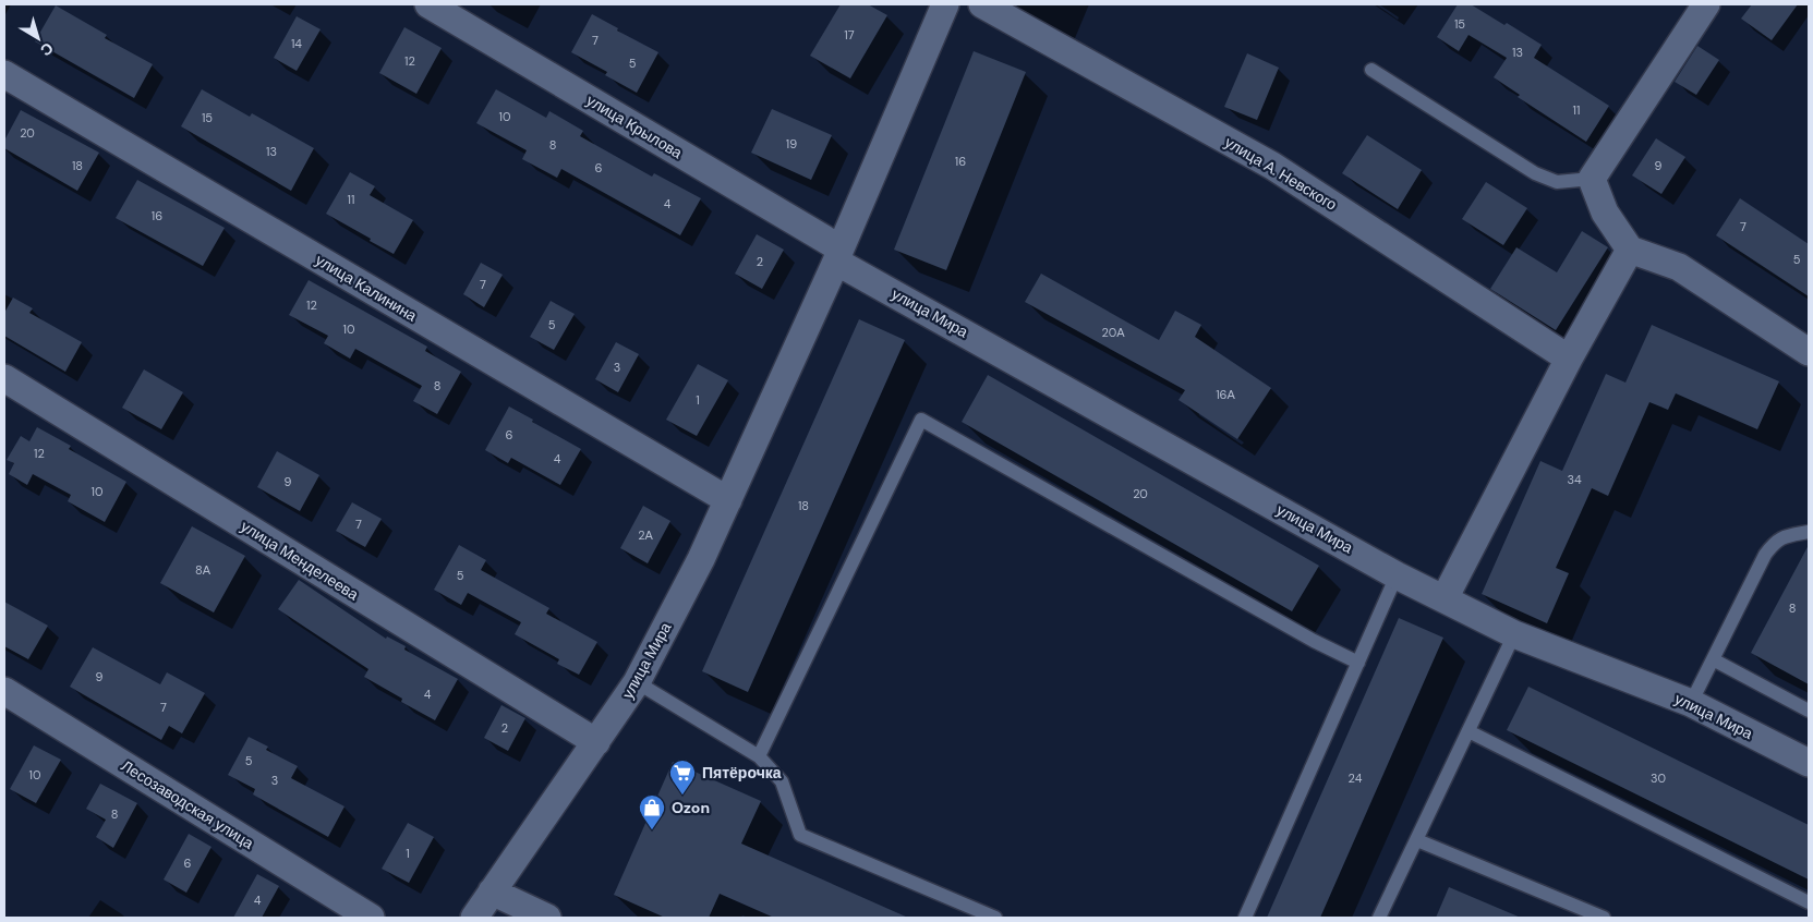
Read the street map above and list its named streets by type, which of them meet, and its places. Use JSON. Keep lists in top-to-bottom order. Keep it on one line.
{"streets":{"street":["улица Крылова","улица А. Невского","улица Калинина","улица Мира","улица Менделеева","Лесозаводская улица"]},"crossings":[["улица Крылова","улица Мира"],["улица Калинина","улица Мира"],["улица Мира","улица Менделеева"]],"places":{"supermarket":["Пятёрочка"],"shop":["Ozon"]},"house_numbers":["15","17","7","14","13","12","5","11","10","15","20","19","8","13","16","18","9","6","11","4","16","7","5","2","7","12","5","10","20А","3","8","16А","1","6","12","4","34","9","10","20","18","7","2А","8А","5","8","9","4","7","2","5","10","24","30","3","8","1","6","4"],"north":"bottom right"}
